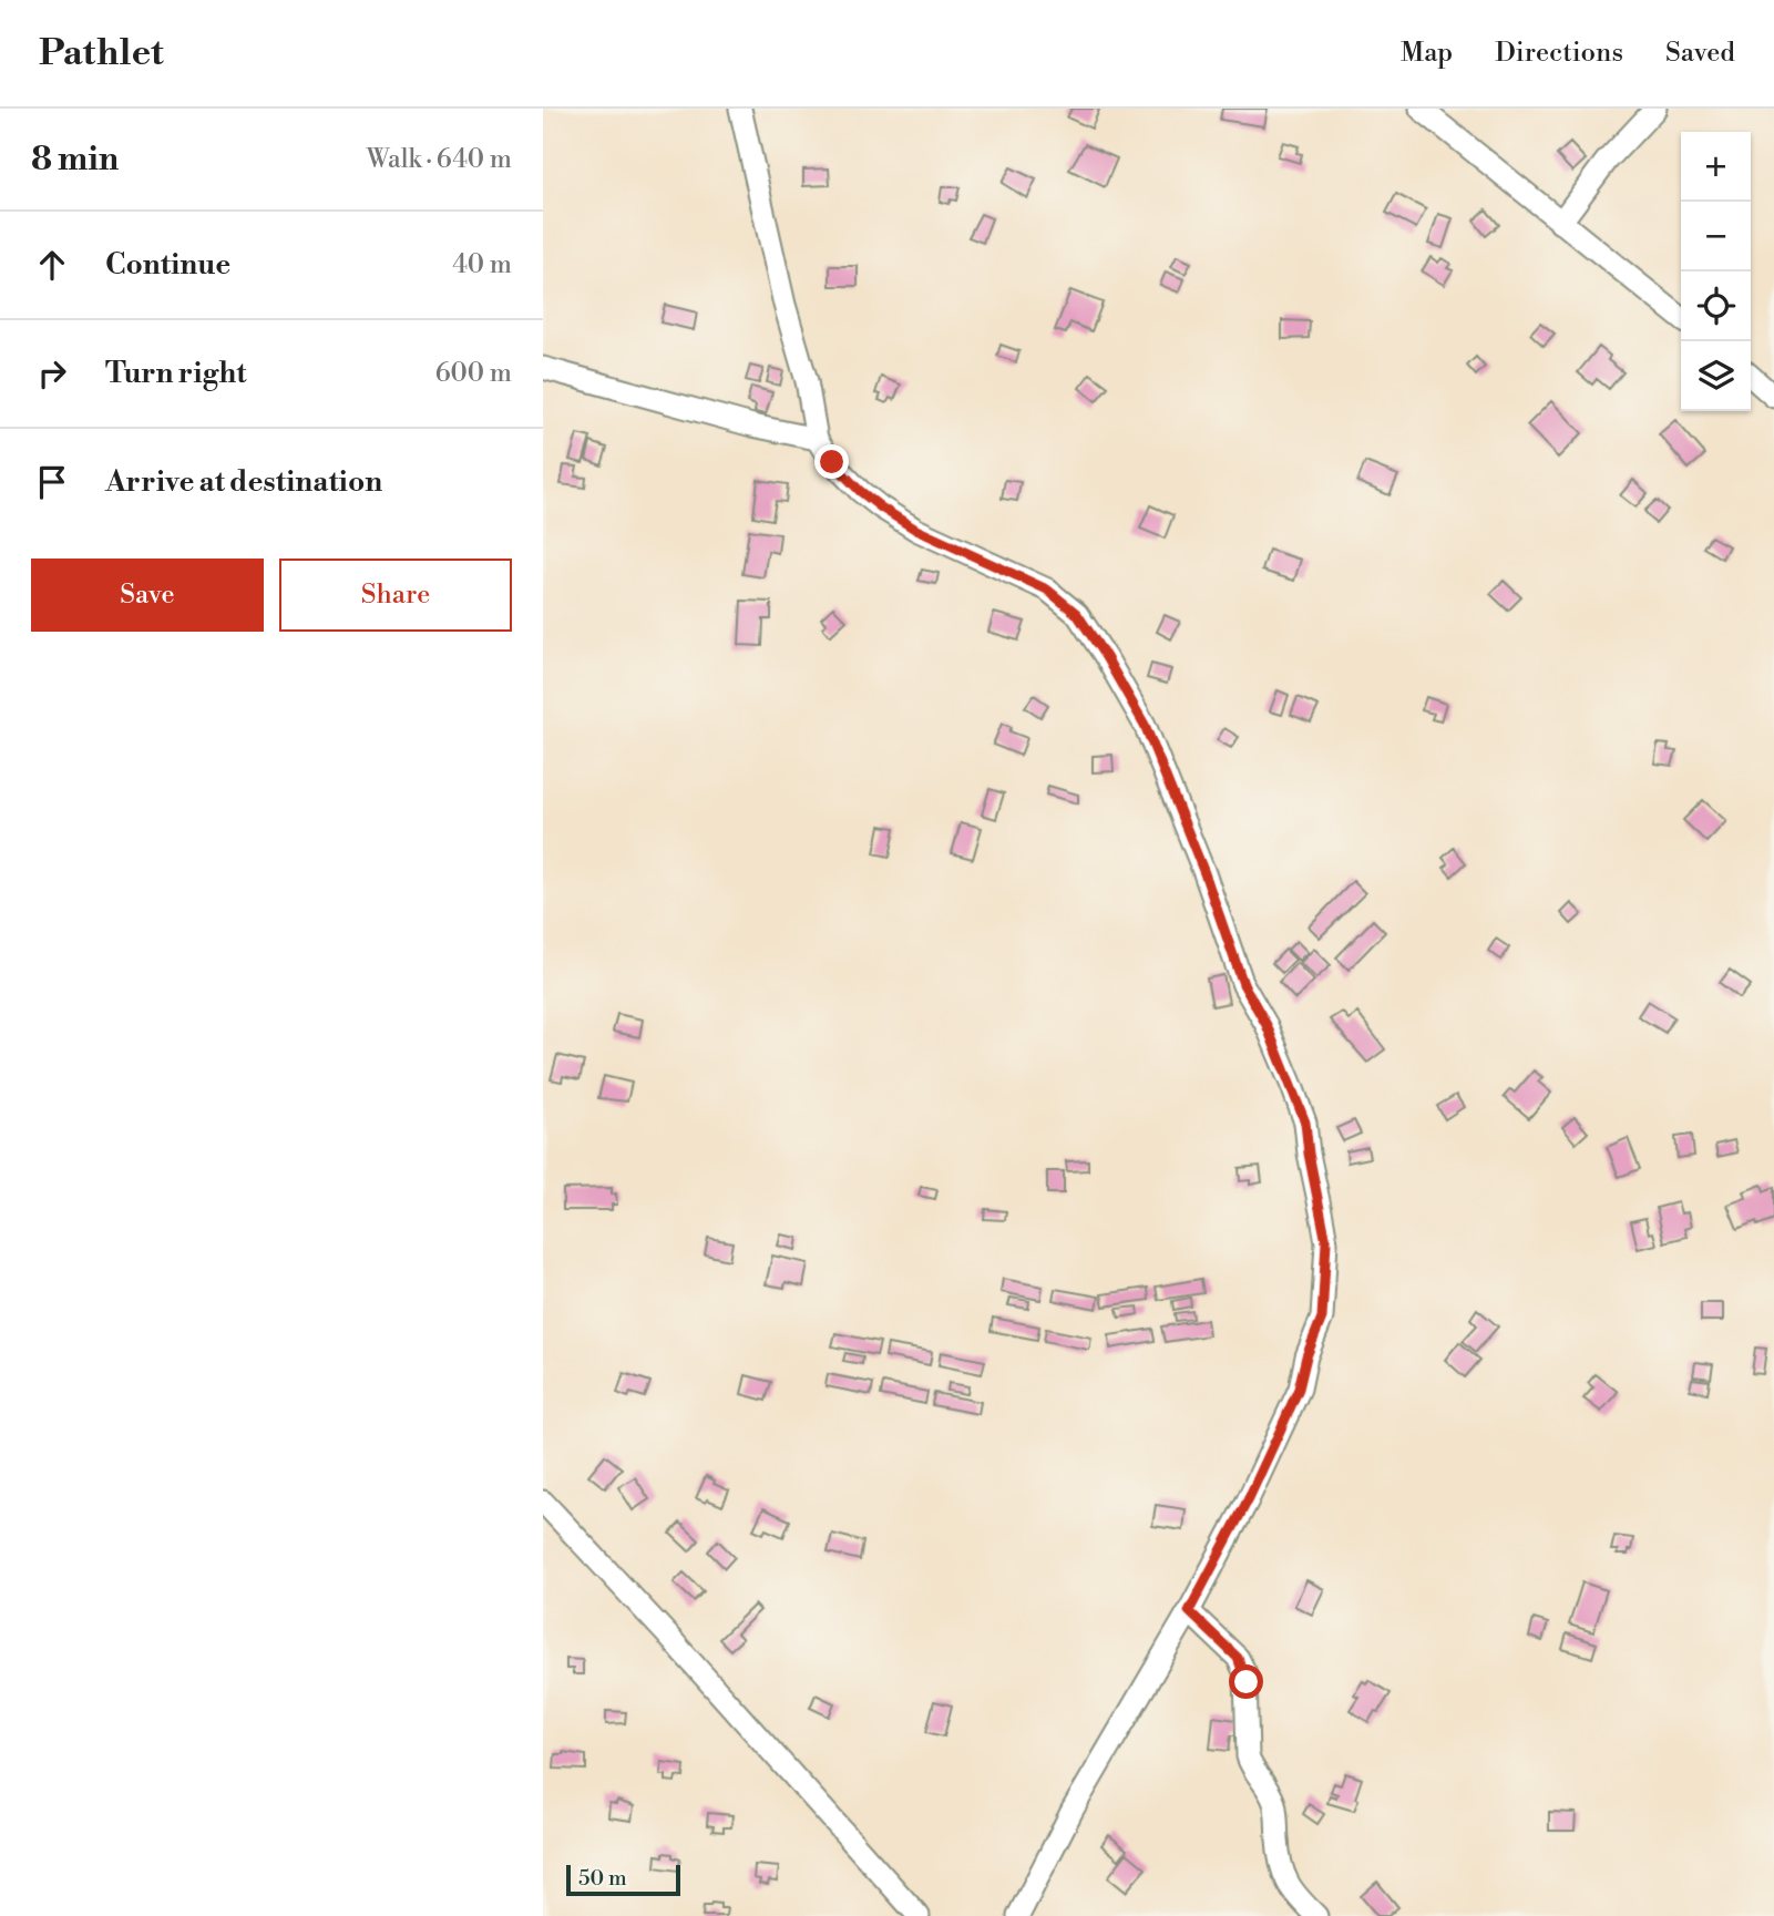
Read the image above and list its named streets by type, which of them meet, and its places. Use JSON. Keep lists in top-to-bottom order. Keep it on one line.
{"scale_bar":"50 m","page":{"header":"Pathlet","nav":["Map","Directions","Saved"],"heading":["8 min","Walk · 640 m"],"map_buttons":["+","−"],"list":[["Continue","40 m"],["Turn right","600 m"],"Arrive at destination"],"buttons":["Save","Share"],"scale":"50 m"}}
